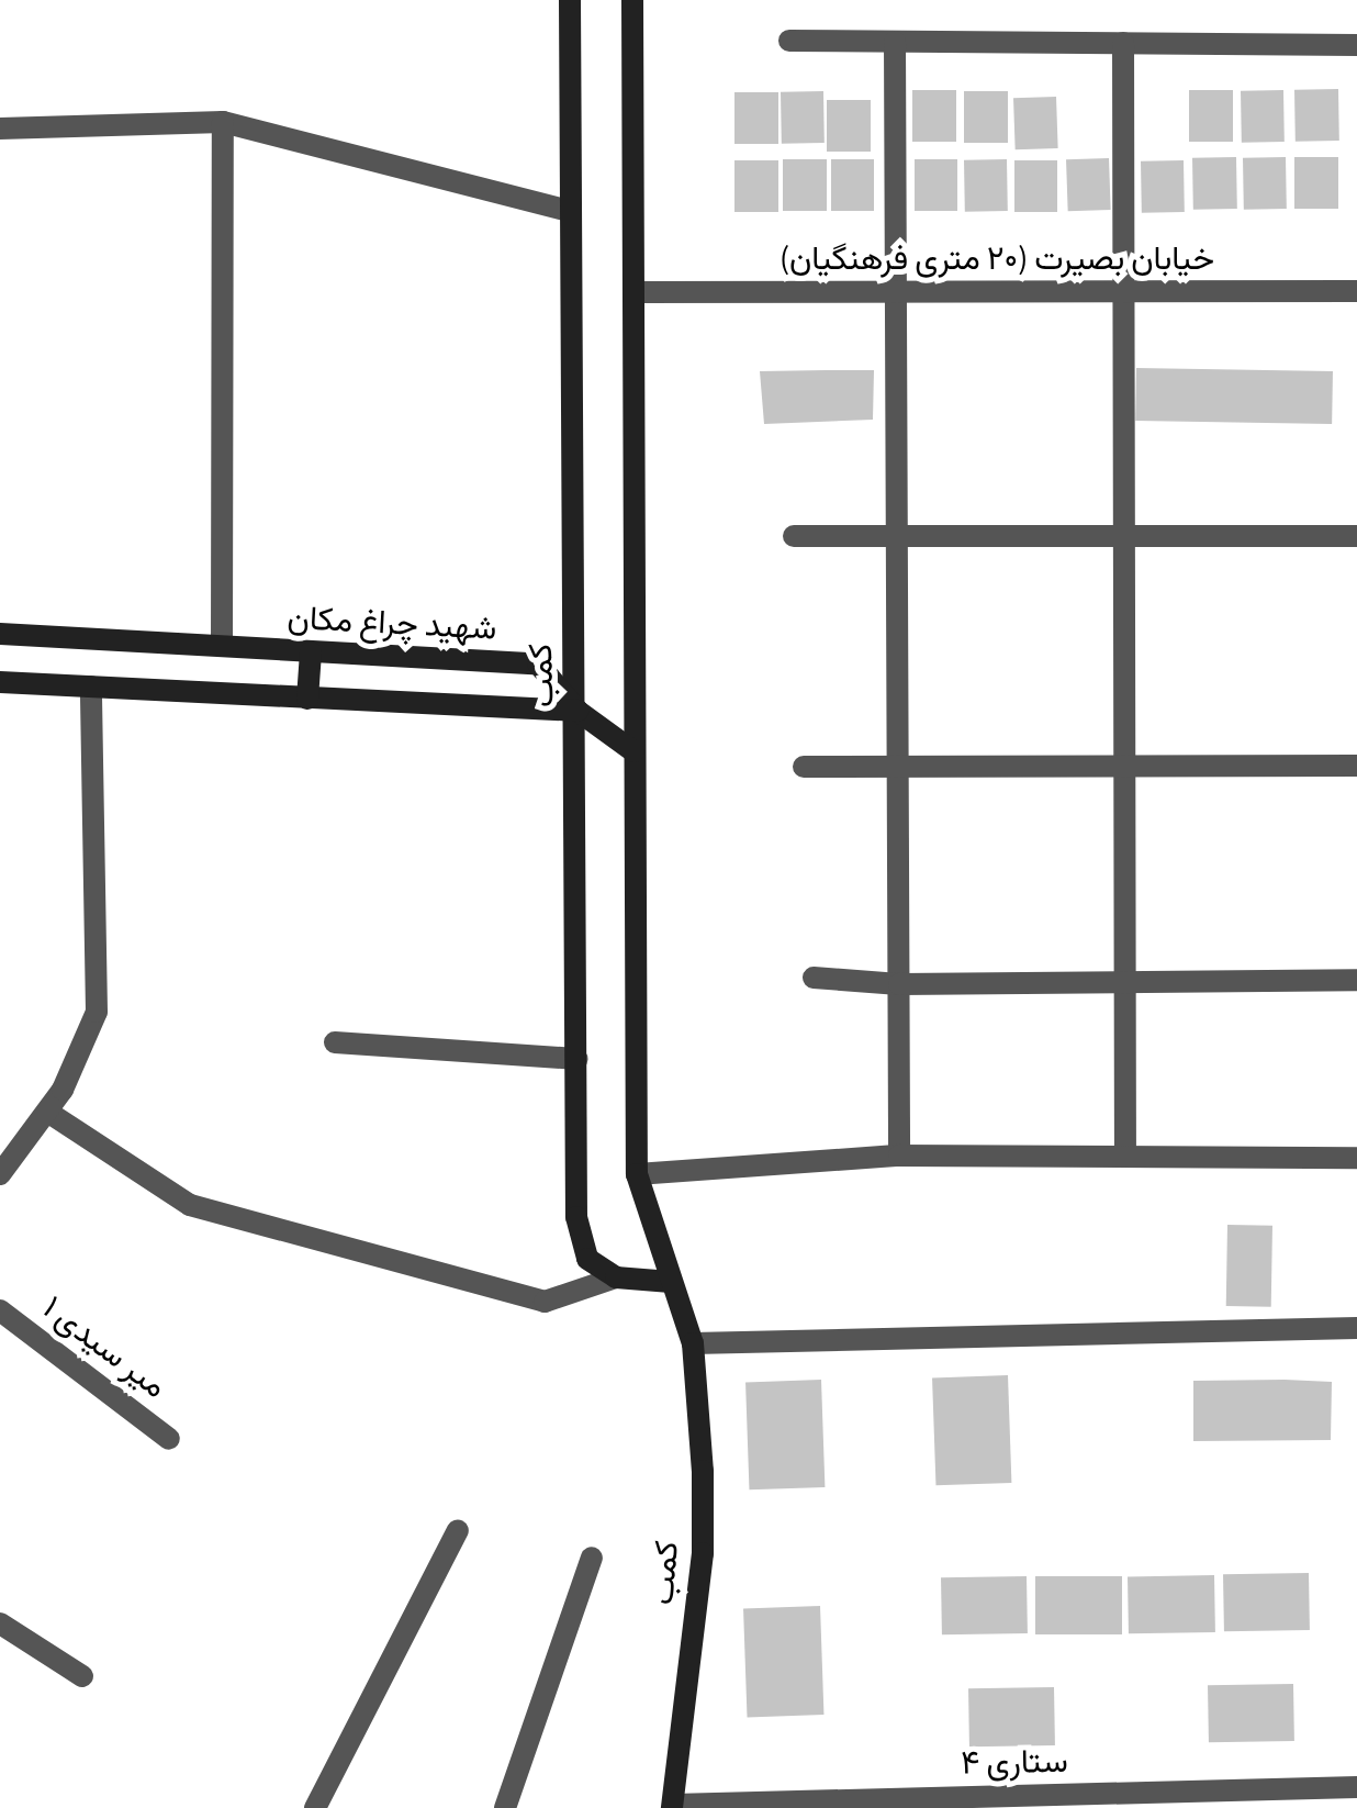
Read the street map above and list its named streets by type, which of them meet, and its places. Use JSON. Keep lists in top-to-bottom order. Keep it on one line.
{"streets":{"street":["خیابان بصیرت (۲۰ متری فرهنگیان)","شهید چراغ مکان","کمب","میر سیدی ۱","ستاری ۴"]},"crossings":[["خیابان بصیرت (۲۰ متری فرهنگیان)","کمب"],["شهید چراغ مکان","کمب"],["کمب","ستاری ۴"]]}
